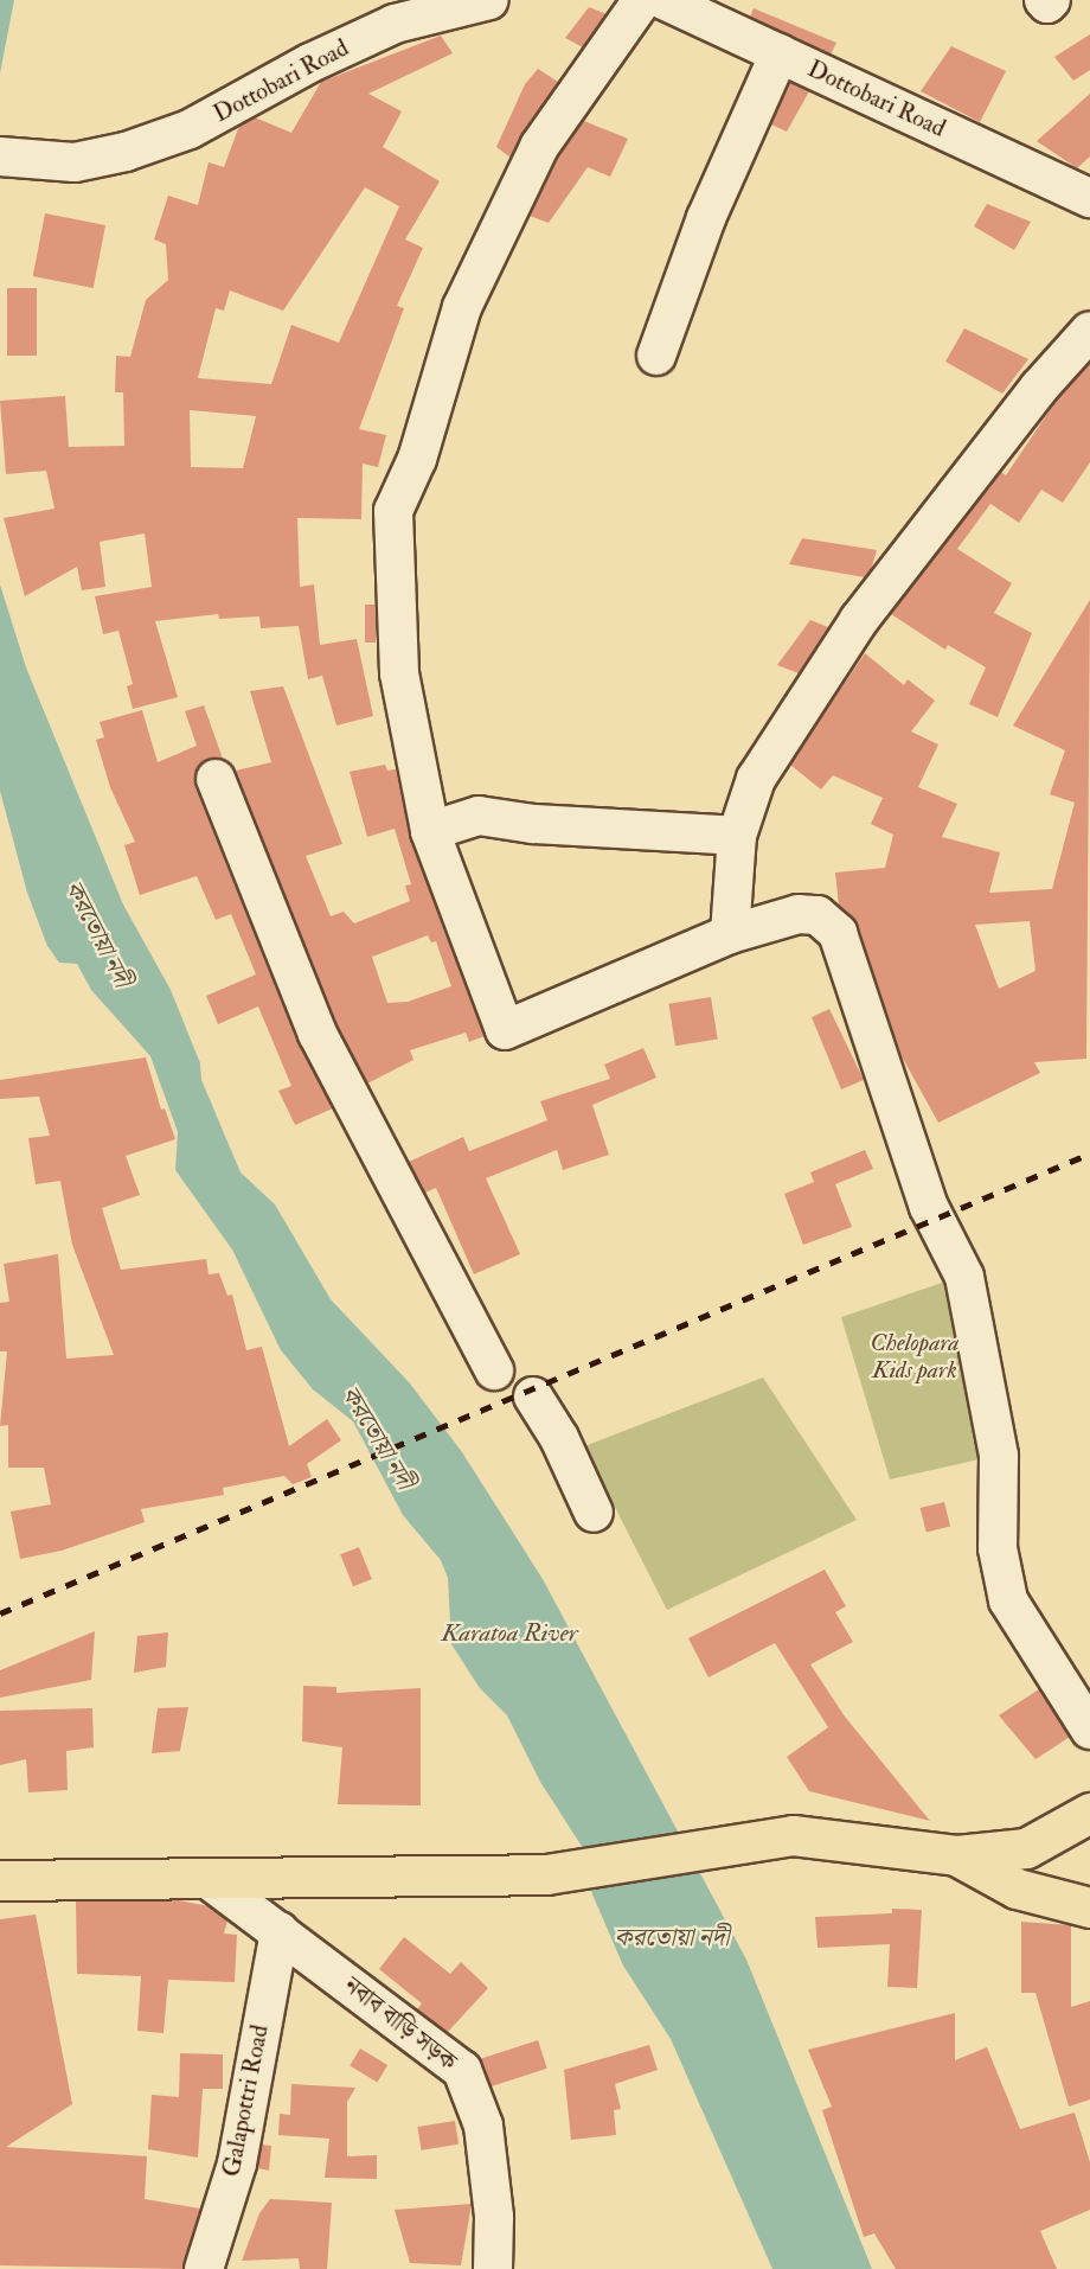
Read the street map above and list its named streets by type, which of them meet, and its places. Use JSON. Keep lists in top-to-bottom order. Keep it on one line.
{"streets":{"street":["Dottobari Road","নবাব বাড়ি সড়ক","Galapottri Road"]},"crossings":[["নবাব বাড়ি সড়ক","Galapottri Road"]],"water":["করতোয়া নদী","Karatoa River"],"parks":["Chelopara Kids park"]}
